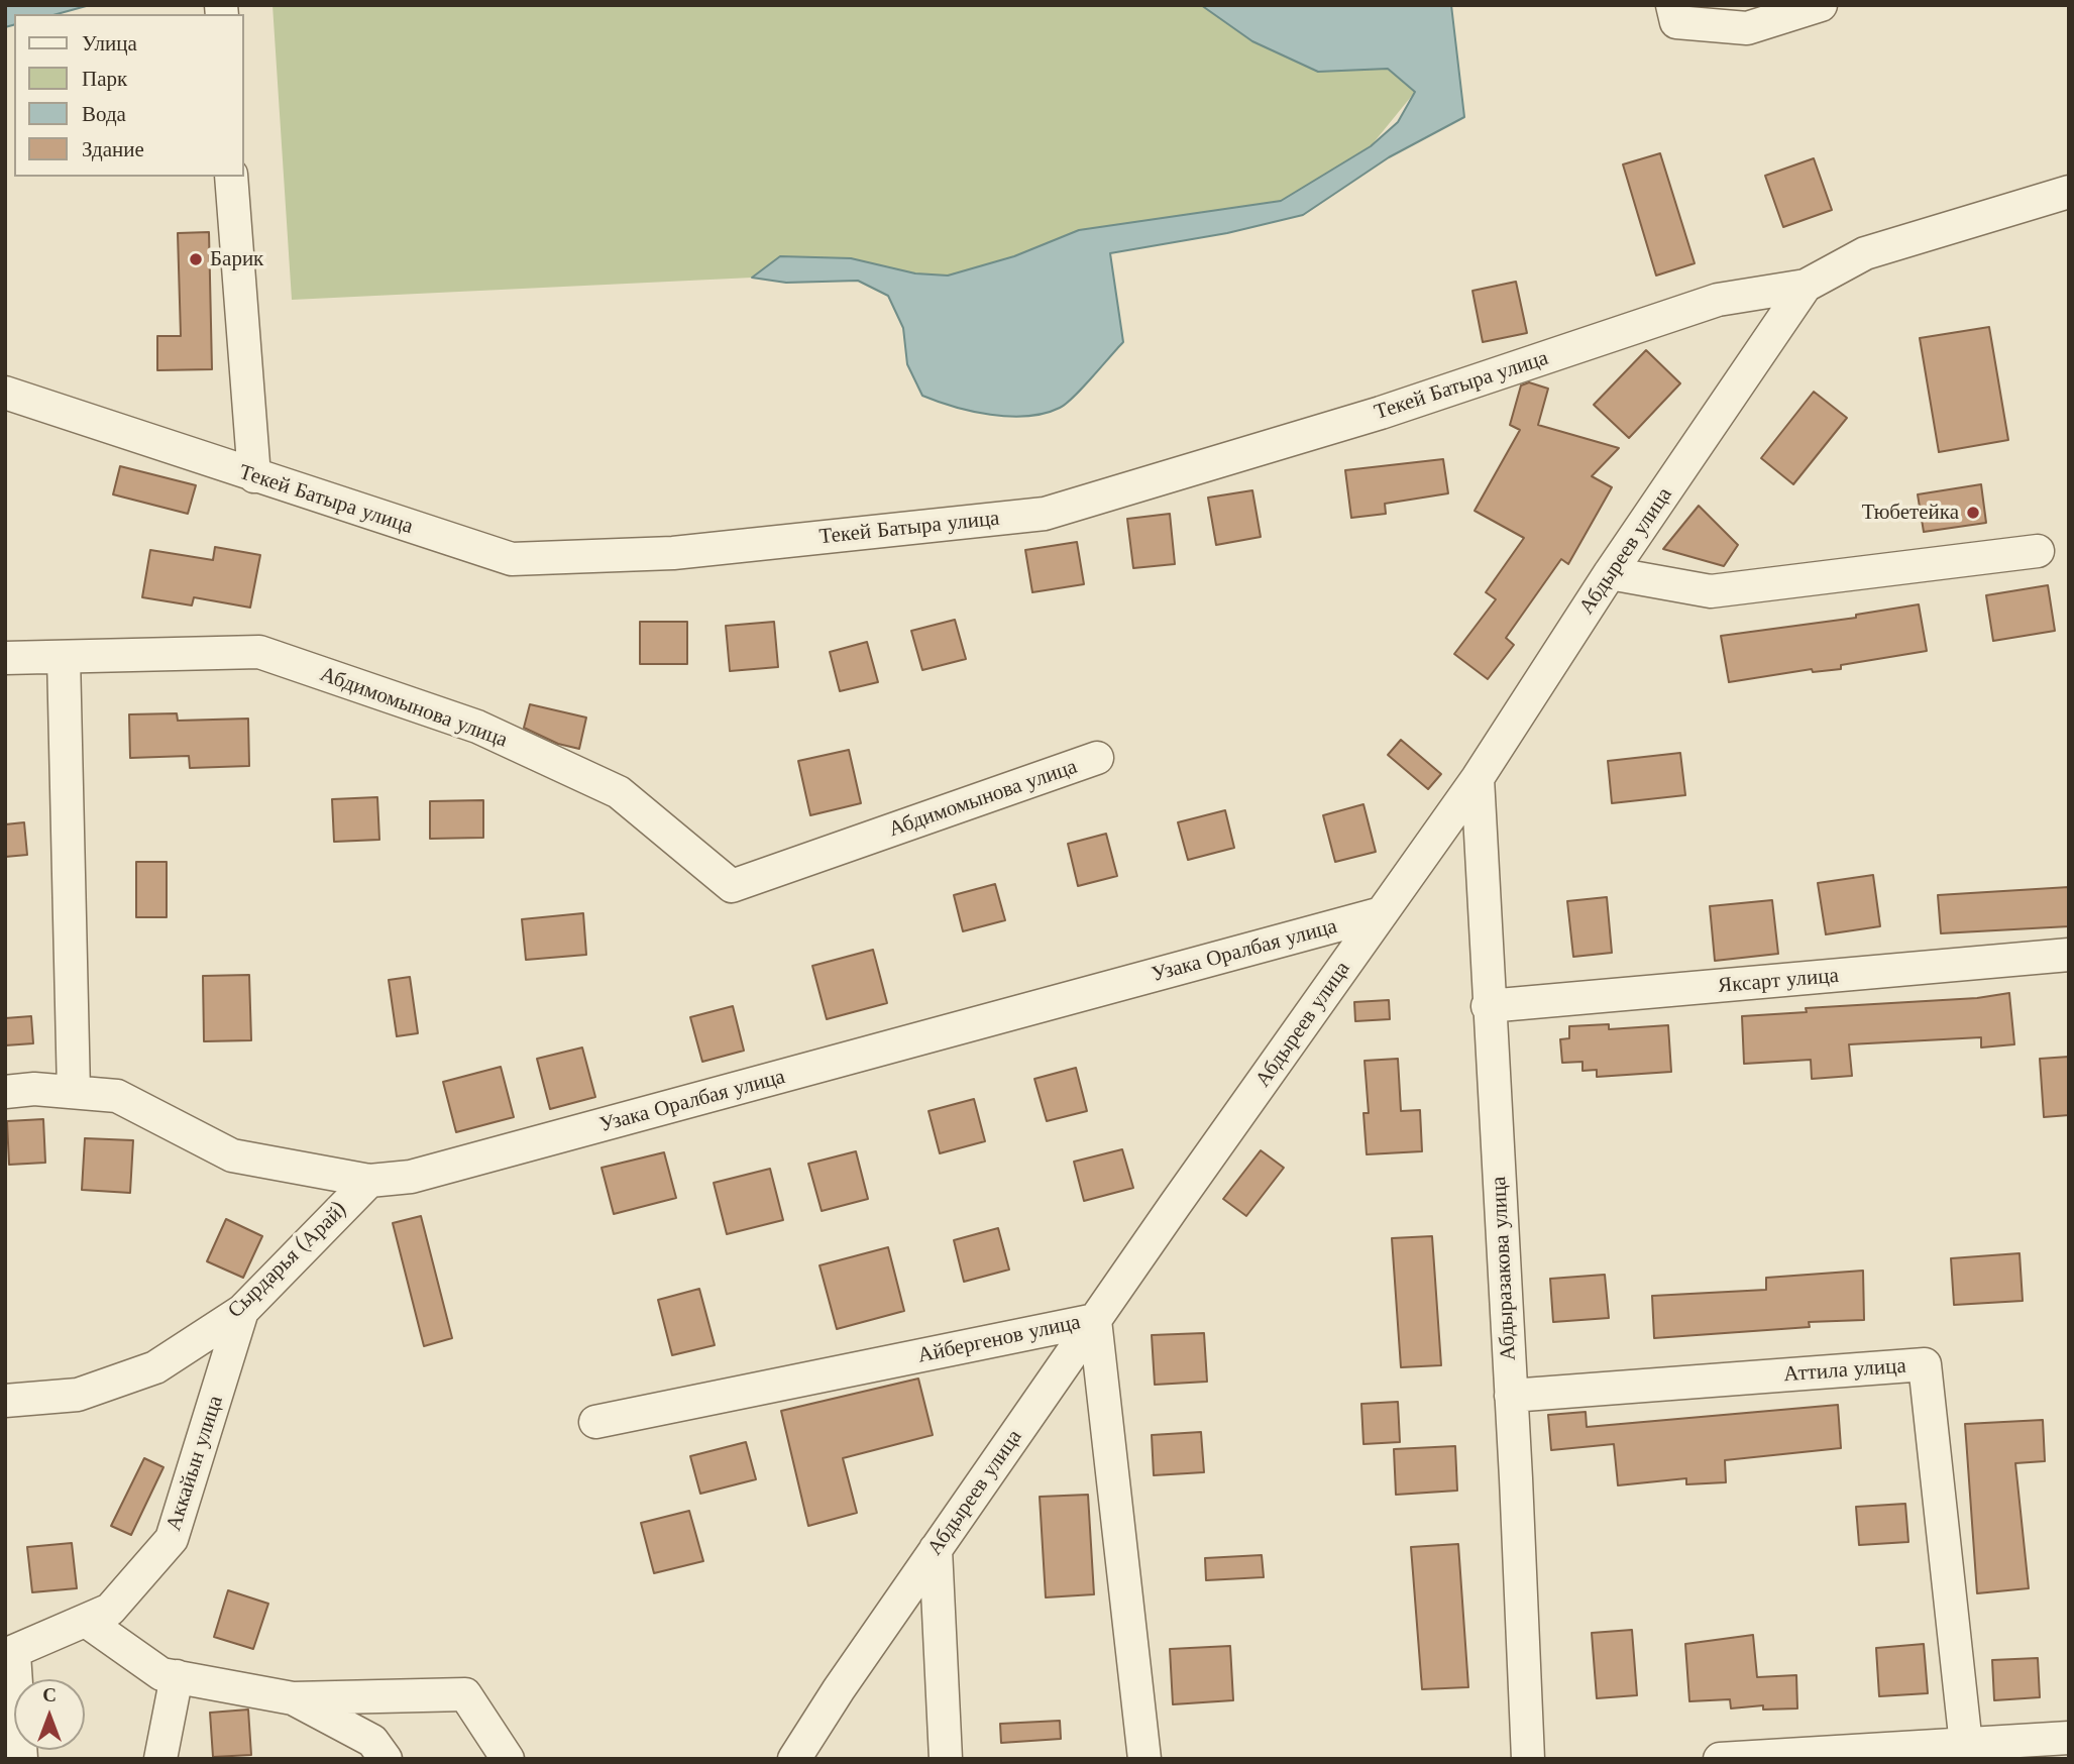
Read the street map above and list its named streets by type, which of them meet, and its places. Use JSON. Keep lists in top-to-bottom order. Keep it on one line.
{"streets":{"street":["Текей Батыра улица","Абдыреев улица","Абдимомынова улица","Узака Оралбая улица","Яксарт улица","Сырдарья (Арай)","Абдыразакова улица","Айбергенов улица","Аттила улица","Аккайын улица"]},"crossings":[["Текей Батыра улица","Абдыреев улица"],["Абдыреев улица","Узака Оралбая улица"],["Абдыреев улица","Абдыразакова улица"],["Абдыреев улица","Айбергенов улица"],["Узака Оралбая улица","Сырдарья (Арай)"],["Яксарт улица","Абдыразакова улица"],["Сырдарья (Арай)","Аккайын улица"],["Абдыразакова улица","Аттила улица"]],"places":["Барик","Тюбетейка"],"legend":["Улица","Парк","Вода","Здание"],"north":"top"}
